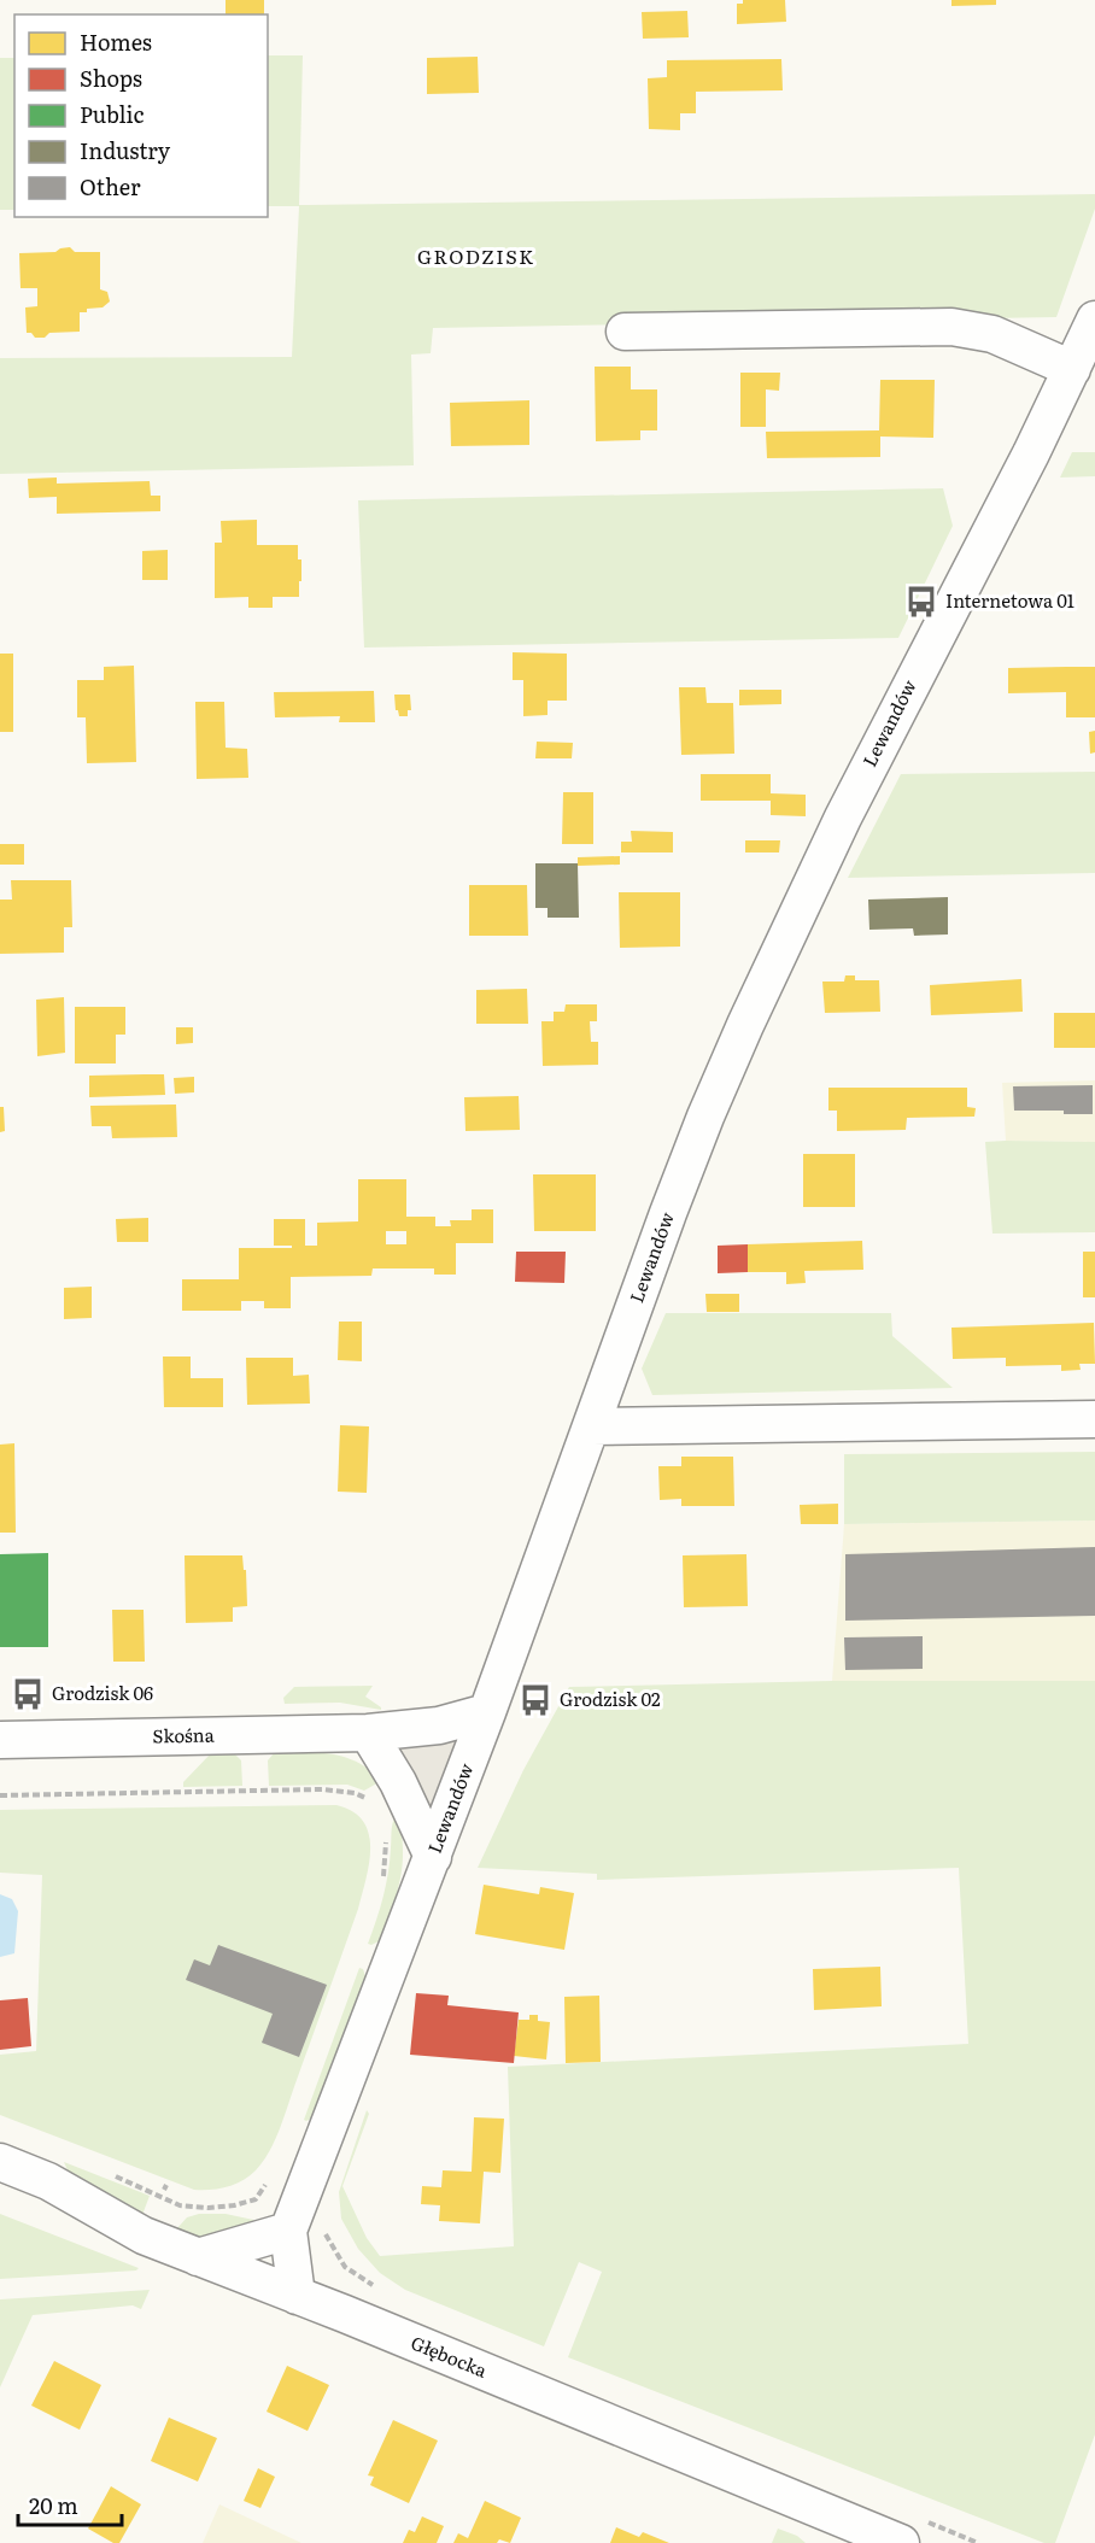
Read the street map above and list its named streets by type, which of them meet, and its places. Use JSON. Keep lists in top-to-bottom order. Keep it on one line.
{"streets":{"street":["Lewandów","Skośna","Głębocka"]},"crossings":[["Lewandów","Skośna"],["Lewandów","Głębocka"]],"districts":["GRODZISK"],"places":{"bus stop":["Internetowa 01","Grodzisk 06","Grodzisk 02"]},"legend":["Homes","Shops","Public","Industry","Other"],"scale_bar":"20 m"}
